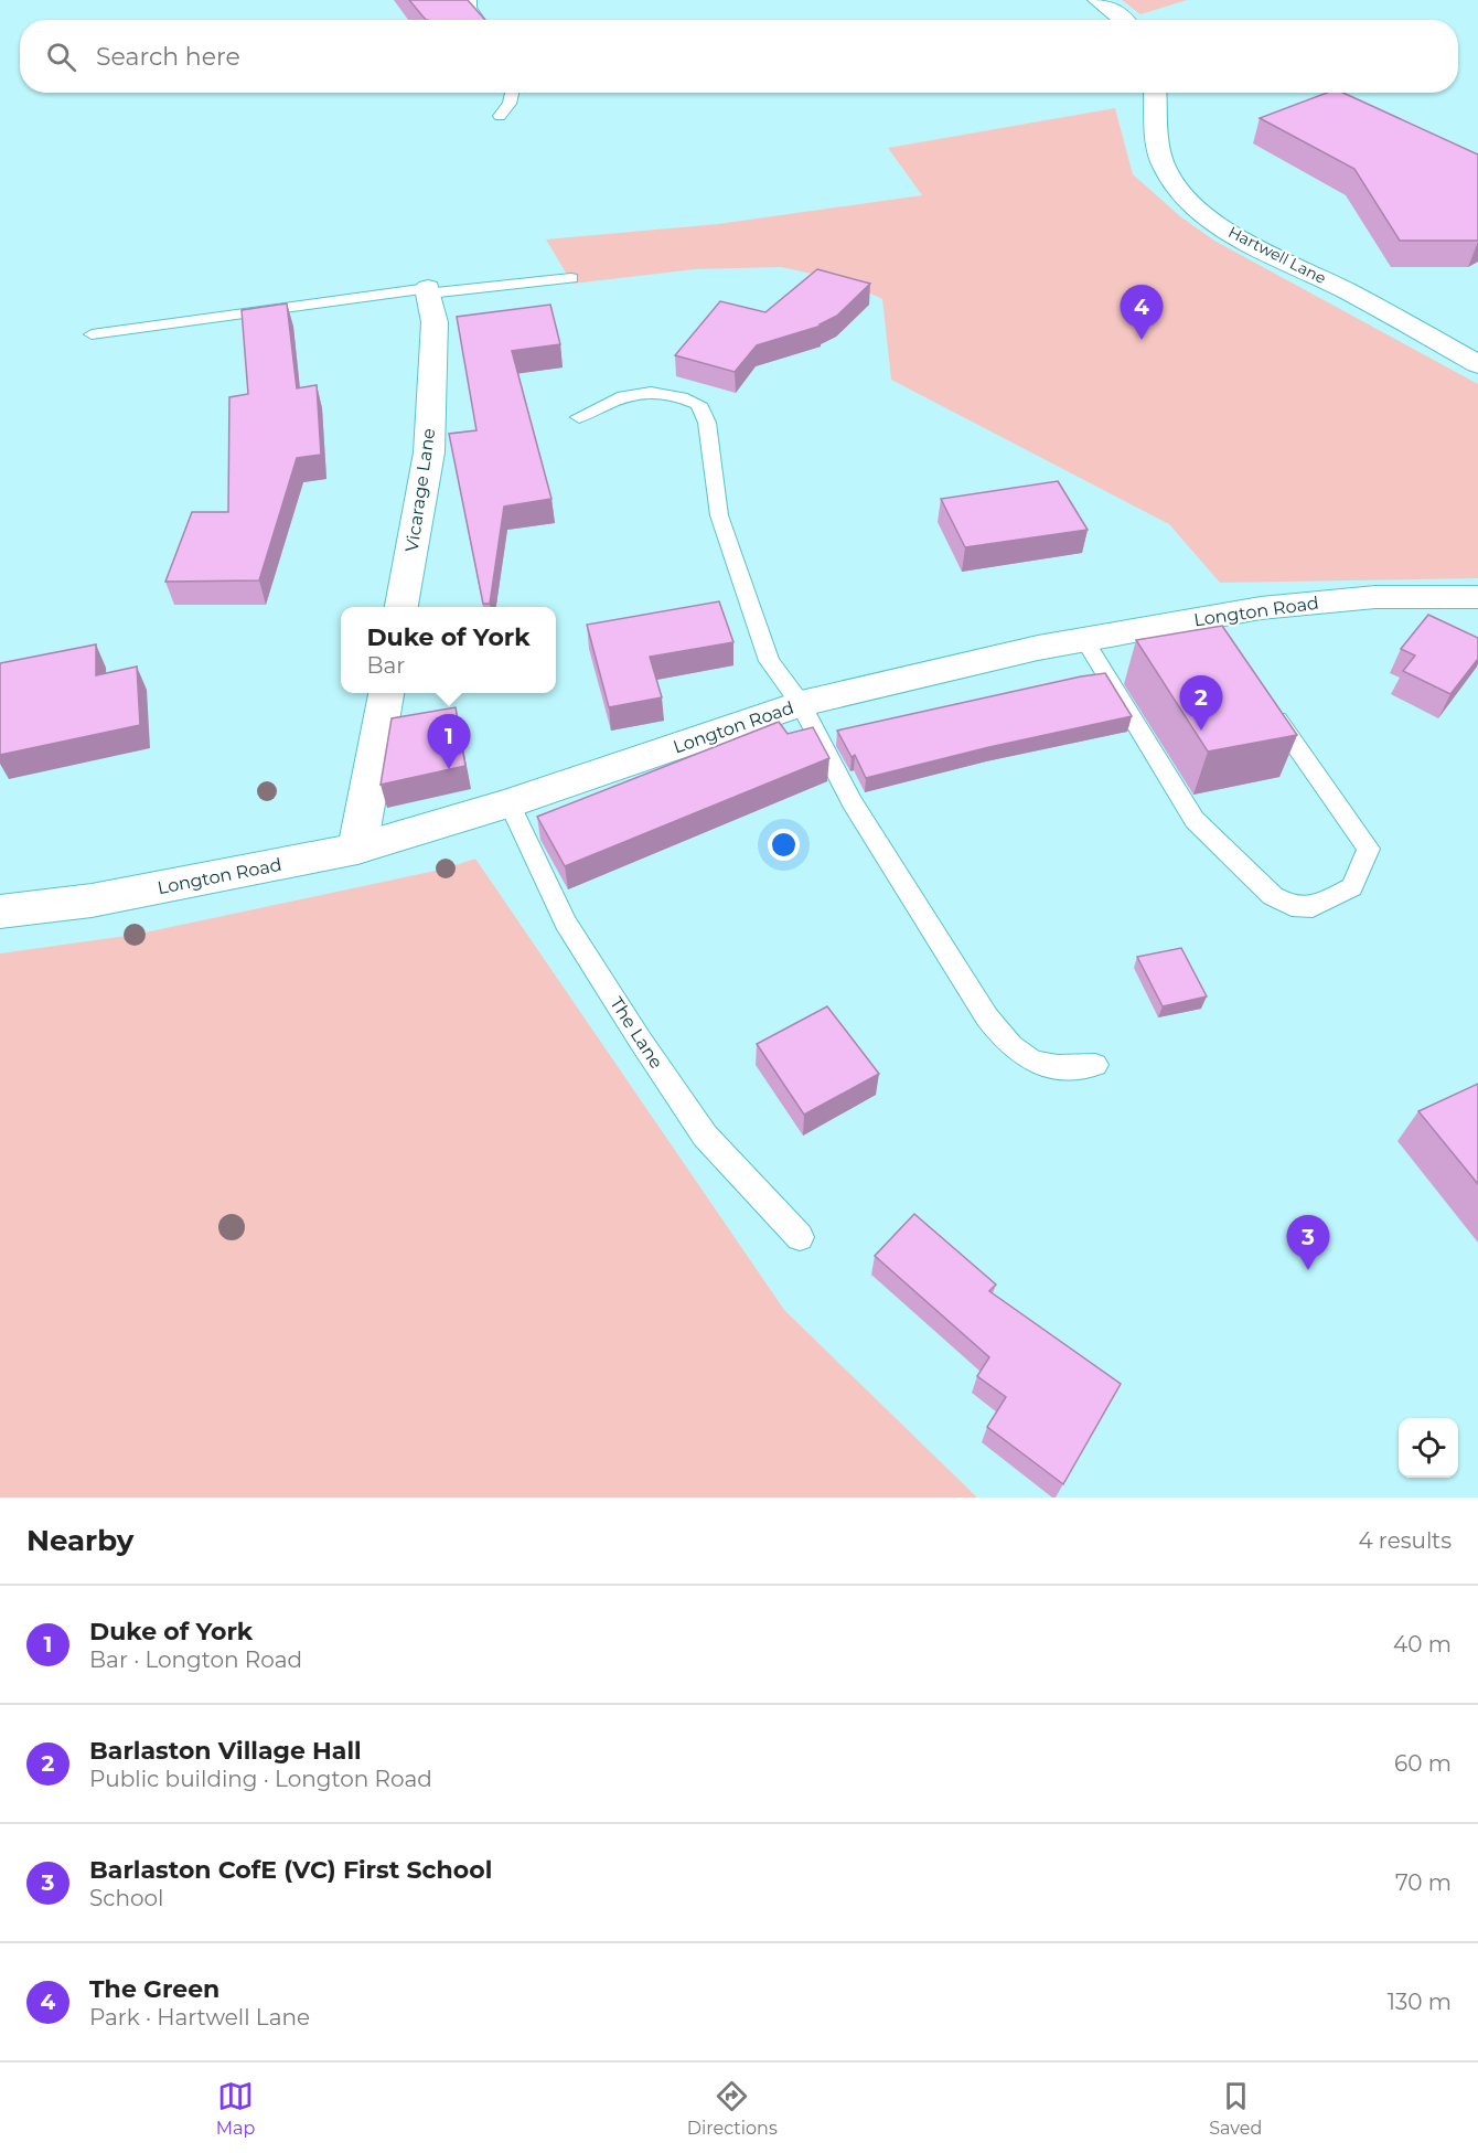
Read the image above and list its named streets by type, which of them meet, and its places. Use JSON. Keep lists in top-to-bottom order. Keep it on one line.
{"streets":{"street":["Hartwell Lane","Vicarage Lane","Longton Road"],"lane":["The Lane"]},"crossings":[["Longton Road","The Lane"]],"page":{"search":"Search here","pins":["4","2","1","3"],"popup":["Duke of York","Bar"],"heading":["Nearby","4 results"],"list":[{"mark":"1","name":"Duke of York","note":"Bar · Longton Road","value":"40 m"},{"mark":"2","name":"Barlaston Village Hall","note":"Public building · Longton Road","value":"60 m"},{"mark":"3","name":"Barlaston CofE (VC) First School","note":"School","value":"70 m"},{"mark":"4","name":"The Green","note":"Park · Hartwell Lane","value":"130 m"}],"nav":["Map","Directions","Saved"]}}
